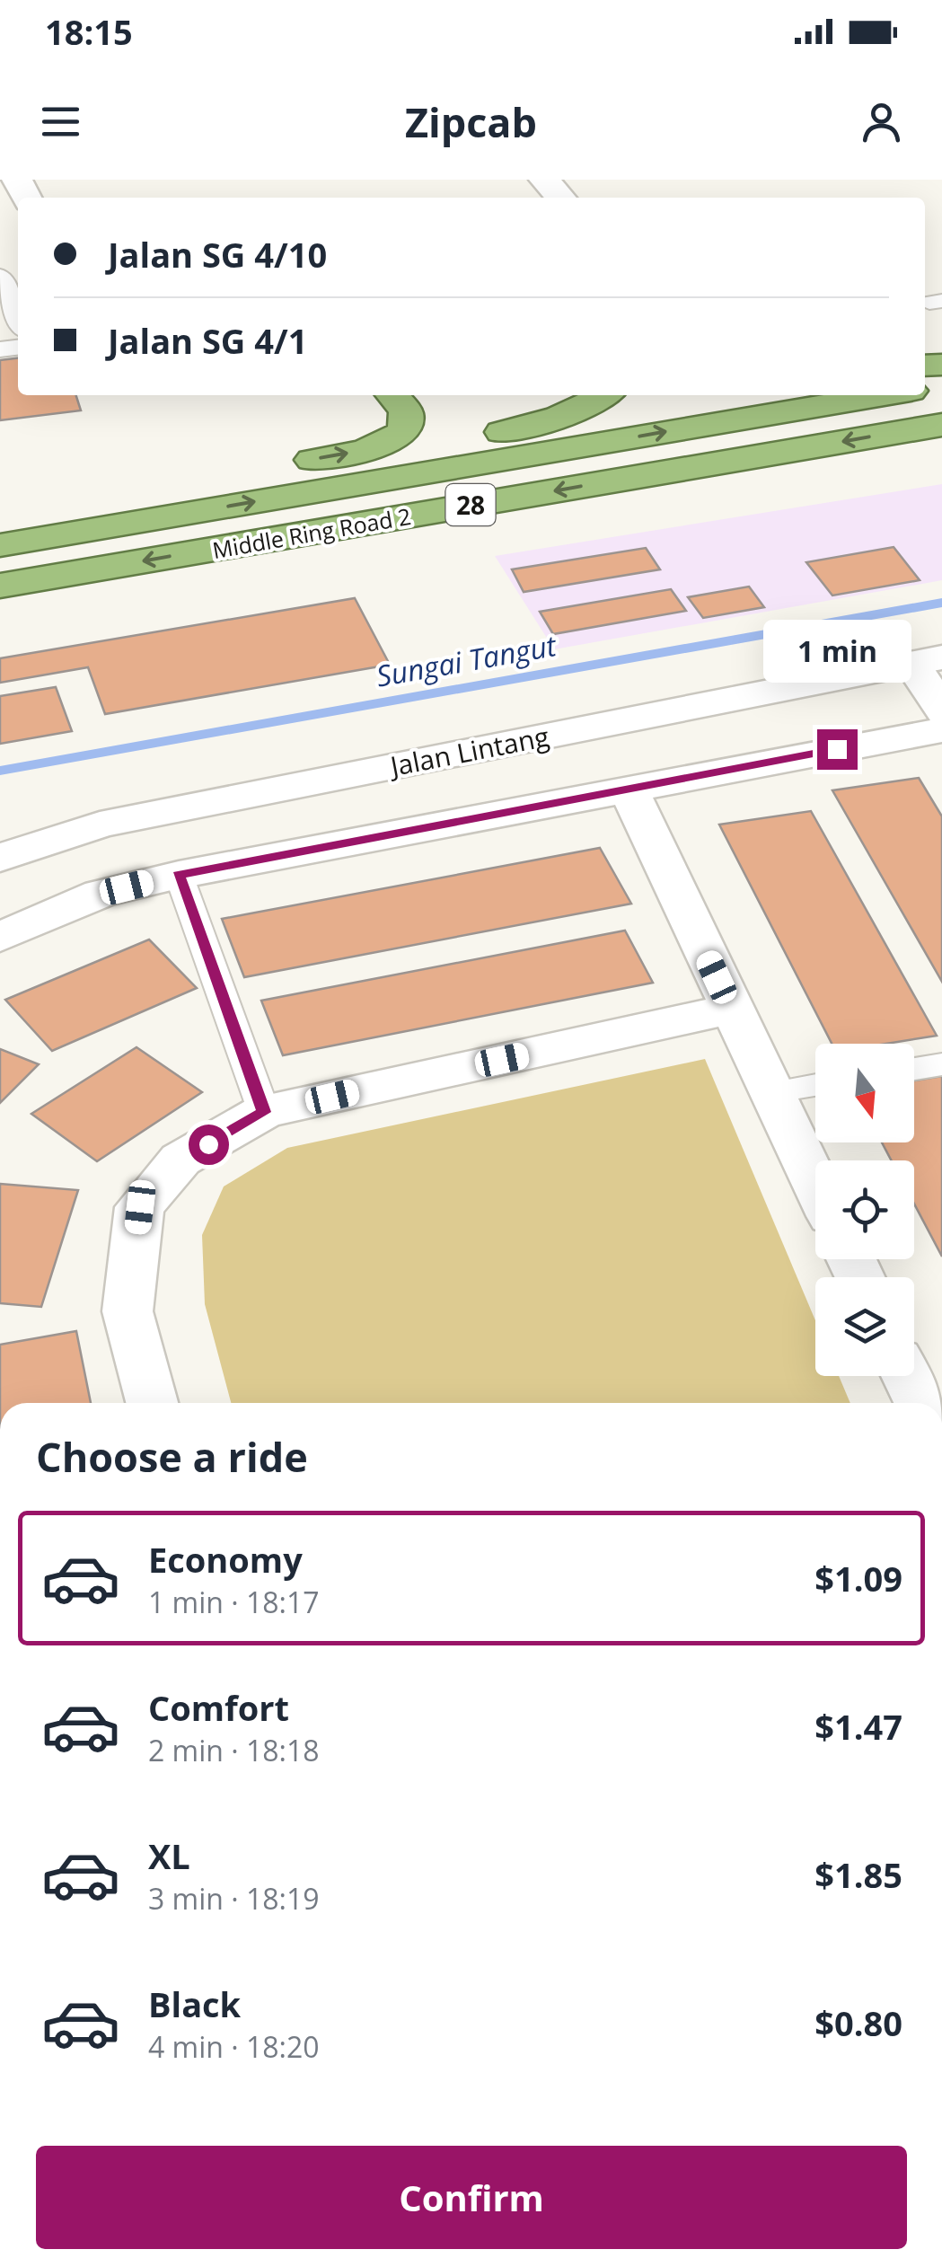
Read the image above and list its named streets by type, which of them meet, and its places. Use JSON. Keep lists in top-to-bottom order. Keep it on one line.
{"streets":{"highway":["28","Middle Ring Road 2"],"street":["Jalan Lintang"]},"water":["Sungai Tangut"],"north":"bottom","page":{"status":"18:15","header":"Zipcab","banner":["Jalan SG 4/10","Jalan SG 4/1"],"bubble":"1 min","heading":"Choose a ride","list":[{"name":"Economy","note":"1 min · 18:17","value":"$1.09"},{"name":"Comfort","note":"2 min · 18:18","value":"$1.47"},{"name":"XL","note":"3 min · 18:19","value":"$1.85"},{"name":"Black","note":"4 min · 18:20","value":"$0.80"}],"buttons":"Confirm"}}
